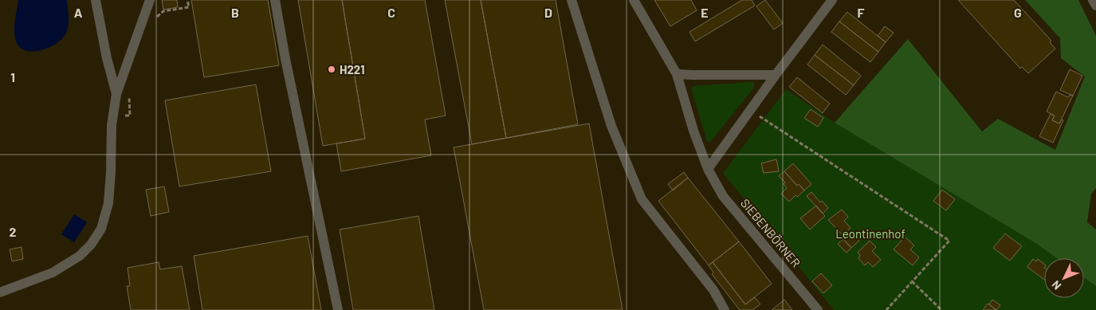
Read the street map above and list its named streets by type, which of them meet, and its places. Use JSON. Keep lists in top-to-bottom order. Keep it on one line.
{"streets":{"street":["SIEBENBÖRNER"]},"parks":["Leontinenhof"],"places":["H221"],"north":"bottom left","grid":{"columns":["A","B","C","D","E","F","G"],"rows":["1","2"]}}
